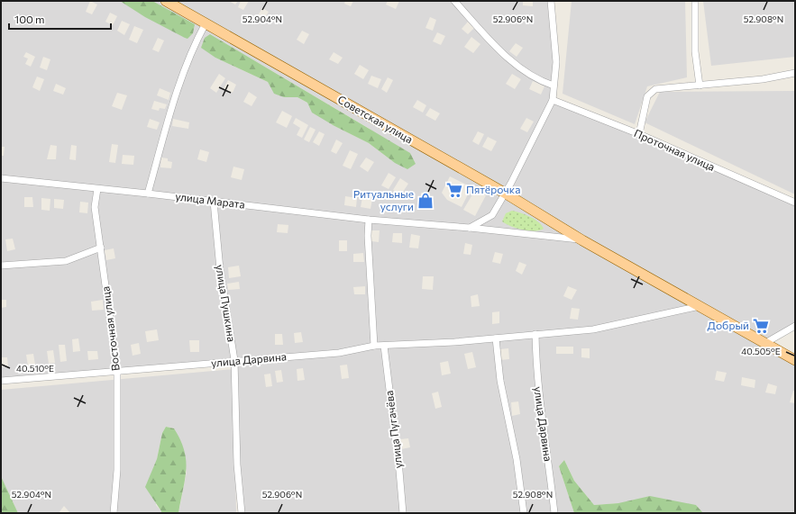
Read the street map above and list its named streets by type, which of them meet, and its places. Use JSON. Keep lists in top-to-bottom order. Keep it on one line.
{"streets":{"main road":["Советская улица"],"street":["Проточная улица","улица Марата","улица Пушкина","Восточная улица","улица Дарвина","улица Пугачёва"]},"crossings":[["Советская улица","улица Марата"],["Советская улица","улица Дарвина"],["улица Марата","улица Пушкина"],["улица Марата","Восточная улица"],["улица Пушкина","улица Дарвина"],["Восточная улица","улица Дарвина"],["улица Дарвина","улица Пугачёва"]],"places":{"supermarket":["Пятёрочка","Добрый"],"shop":["Ритуальные услуги"]},"scale_bar":"100 m","coordinates":["52.904°N","52.906°N","52.908°N","40.505°E","40.510°E"]}
